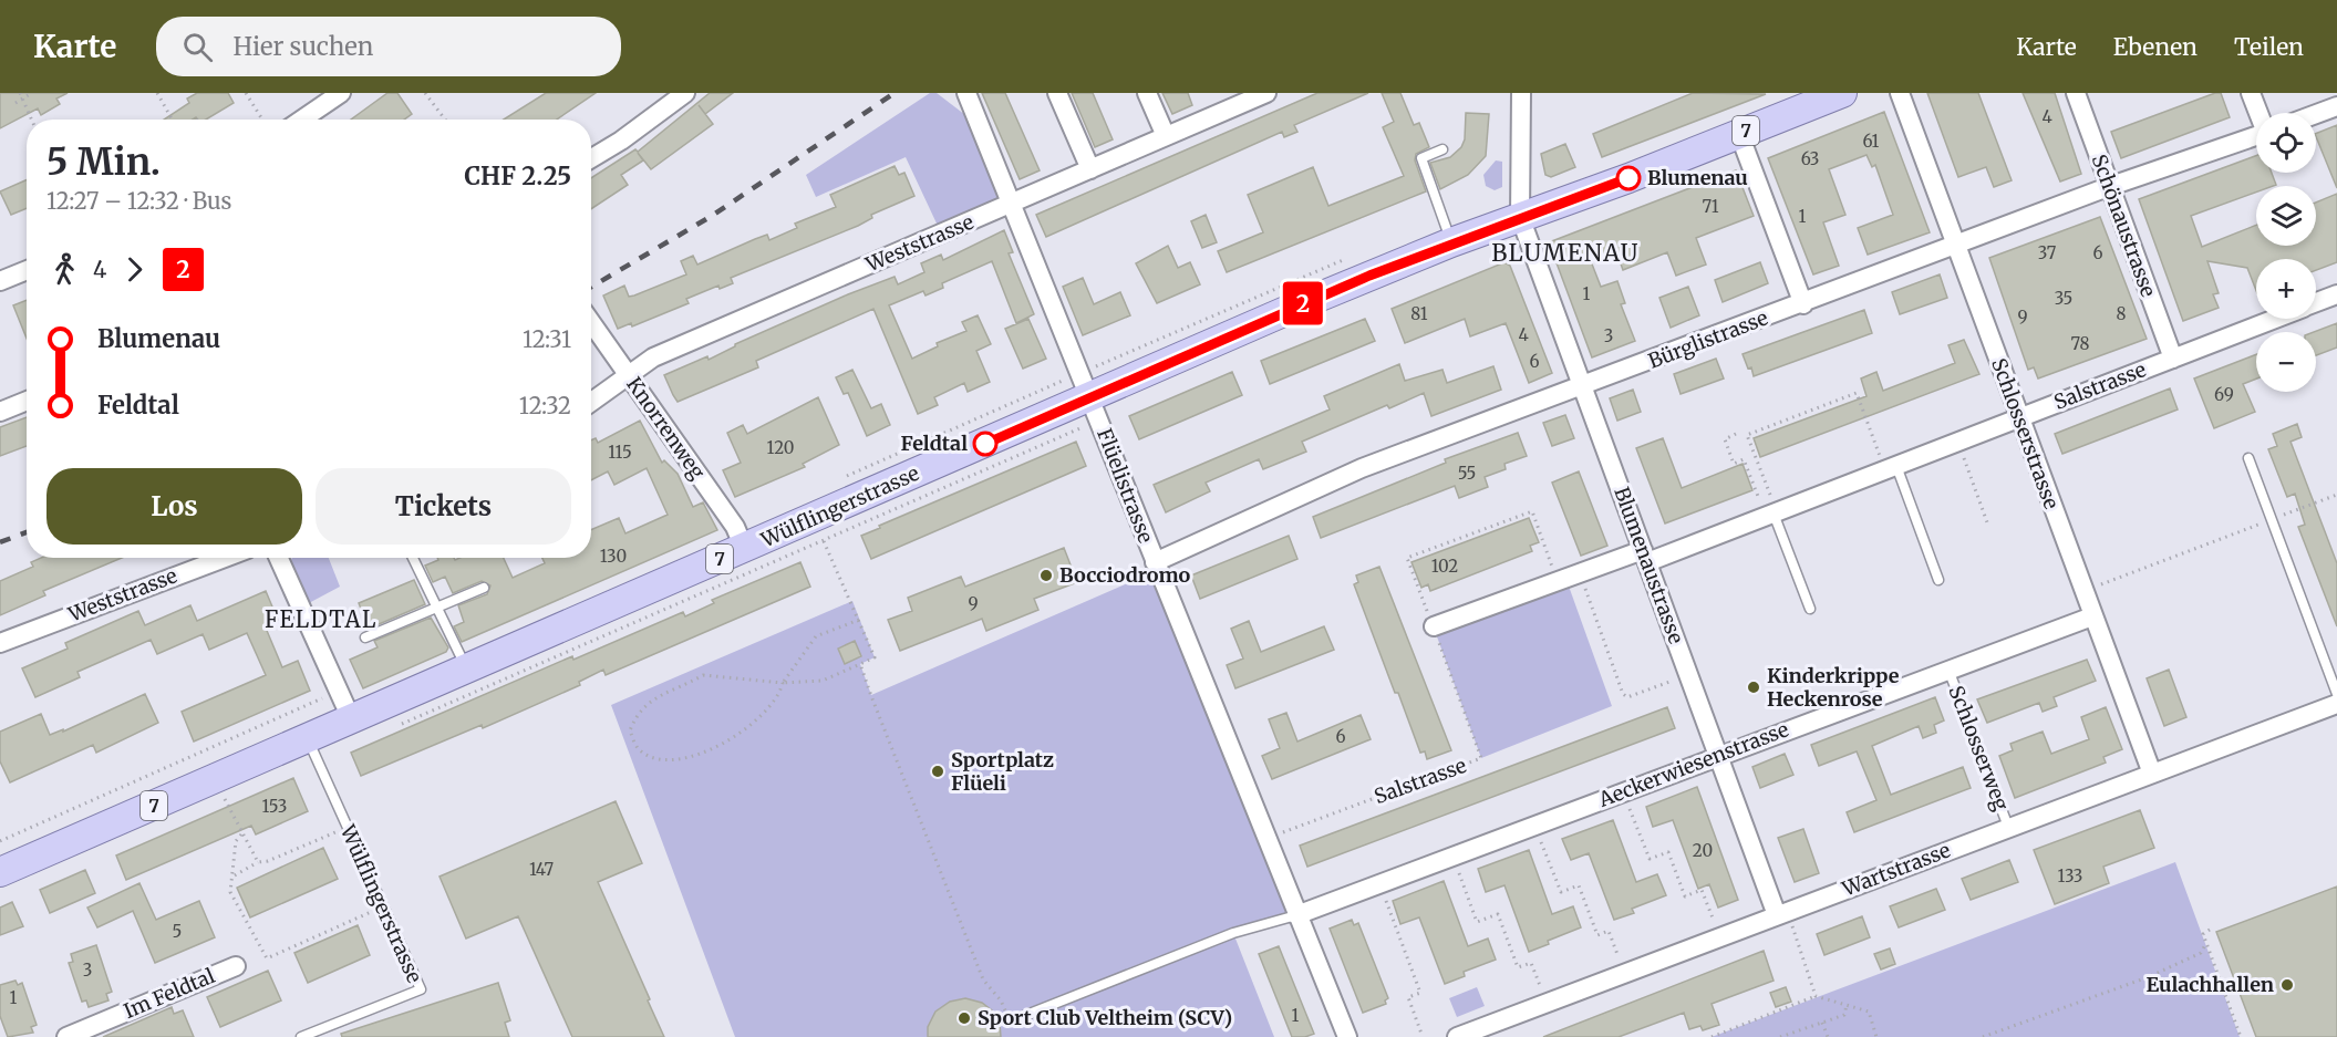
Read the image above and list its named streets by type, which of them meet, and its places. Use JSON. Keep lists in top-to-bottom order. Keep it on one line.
{"streets":{"main road":["7","Wülflingerstrasse"],"street":["Schönaustrasse","Weststrasse","Bürglistrasse","Salstrasse","Knorrenweg","Schlosserstrasse","Flüelistrasse","Blumenaustrasse","Aeckerwiesenstrasse","Wartstrasse","Im Feldtal"],"lane":["Schlosserweg"]},"crossings":[["Schönaustrasse","Bürglistrasse"],["Schönaustrasse","Salstrasse"],["Weststrasse","Knorrenweg"],["Weststrasse","Flüelistrasse"],["Bürglistrasse","Schlosserstrasse"],["Bürglistrasse","Flüelistrasse"],["Bürglistrasse","Blumenaustrasse"],["Salstrasse","Schlosserstrasse"],["Salstrasse","Flüelistrasse"],["Salstrasse","Blumenaustrasse"],["Knorrenweg","Wülflingerstrasse"],["Schlosserstrasse","Aeckerwiesenstrasse"],["Schlosserstrasse","Wartstrasse"],["Flüelistrasse","Wülflingerstrasse"],["Flüelistrasse","Aeckerwiesenstrasse"],["Wülflingerstrasse","Blumenaustrasse"],["Blumenaustrasse","Aeckerwiesenstrasse"],["Blumenaustrasse","Wartstrasse"],["Schlosserweg","Aeckerwiesenstrasse"],["Schlosserweg","Wartstrasse"]],"districts":["BLUMENAU","FELDTAL"],"places":["Blumenau","Feldtal","Bocciodromo","Kinderkrippe Heckenrose","Sportplatz Flüeli","Eulachhallen","Sport Club Veltheim (SCV)"],"lines":["bus line 2"],"house_numbers":["4","61","63","71","1","37","6","1","35","81","8","9","4","3","78","6","69","120","115","55","130","102","9","6","153","20","147","133","5","3","1","1"],"page":{"header":"Karte","search":"Hier suchen","nav":["Karte","Ebenen","Teilen"],"on_map":"2","map_buttons":["+","−"],"heading":["5 Min.","12:27 – 12:32 · Bus","CHF 2.25"],"legs":["4","2"],"list":[{"name":"Blumenau","value":"12:31"},{"name":"Feldtal","value":"12:32"}],"buttons":["Los","Tickets"]}}
